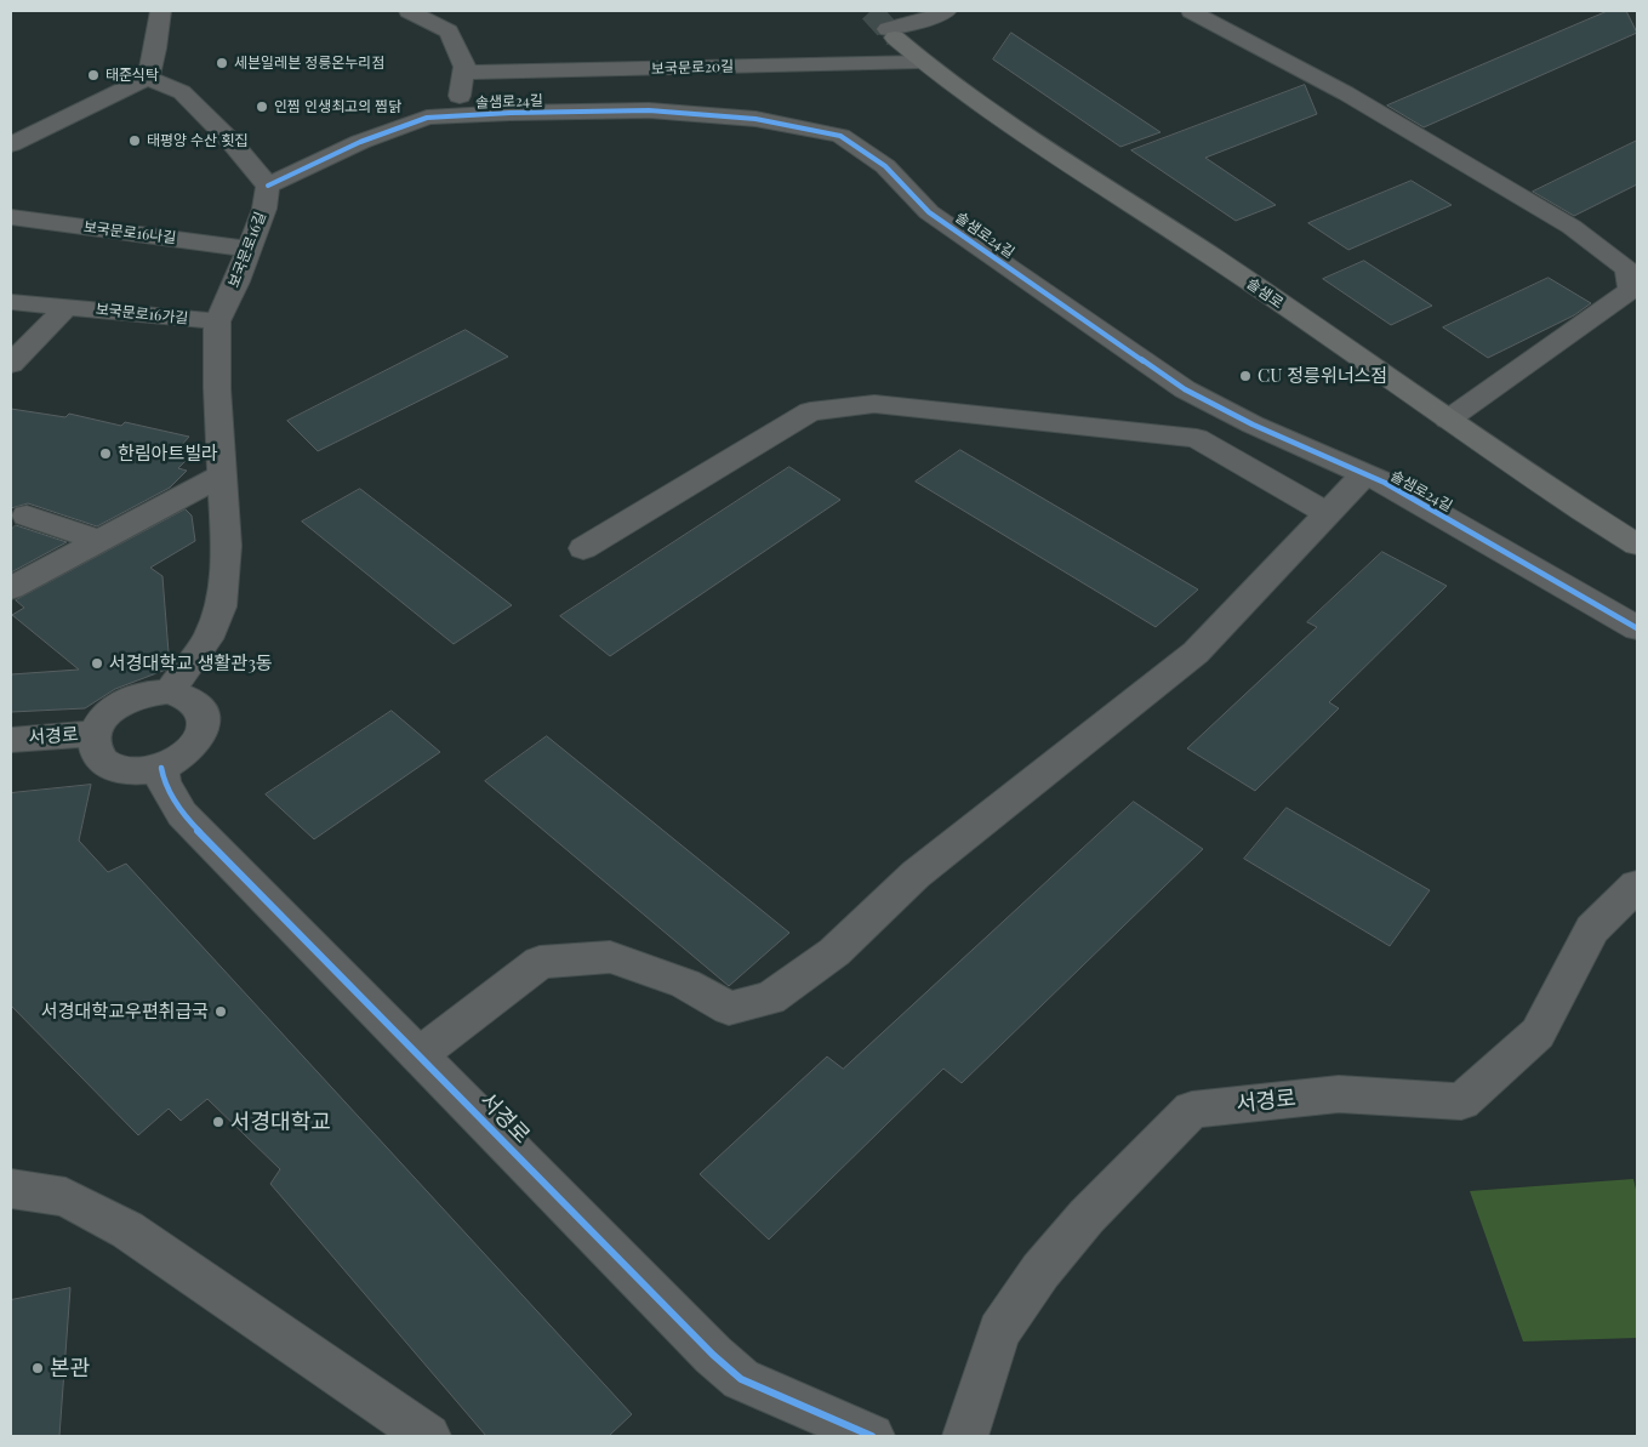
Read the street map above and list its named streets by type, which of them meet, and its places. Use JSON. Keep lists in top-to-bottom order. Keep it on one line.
{"streets":{"main road":["솔샘로"],"street":["보국문로20길","솔샘로24길","보국문로16나길","보국문로16길","보국문로16가길","서경로"]},"crossings":[["보국문로20길","솔샘로"],["솔샘로24길","보국문로16길"],["보국문로16나길","보국문로16길"],["보국문로16길","보국문로16가길"],["보국문로16길","서경로"]],"places":["세븐일레븐 정릉온누리점","태준식탁","인찜 인생최고의 찜닭","태평양 수산 횟집","CU 정릉위너스점","한림아트빌라","서경대학교 생활관3동","서경대학교우편취급국","서경대학교","본관"]}
